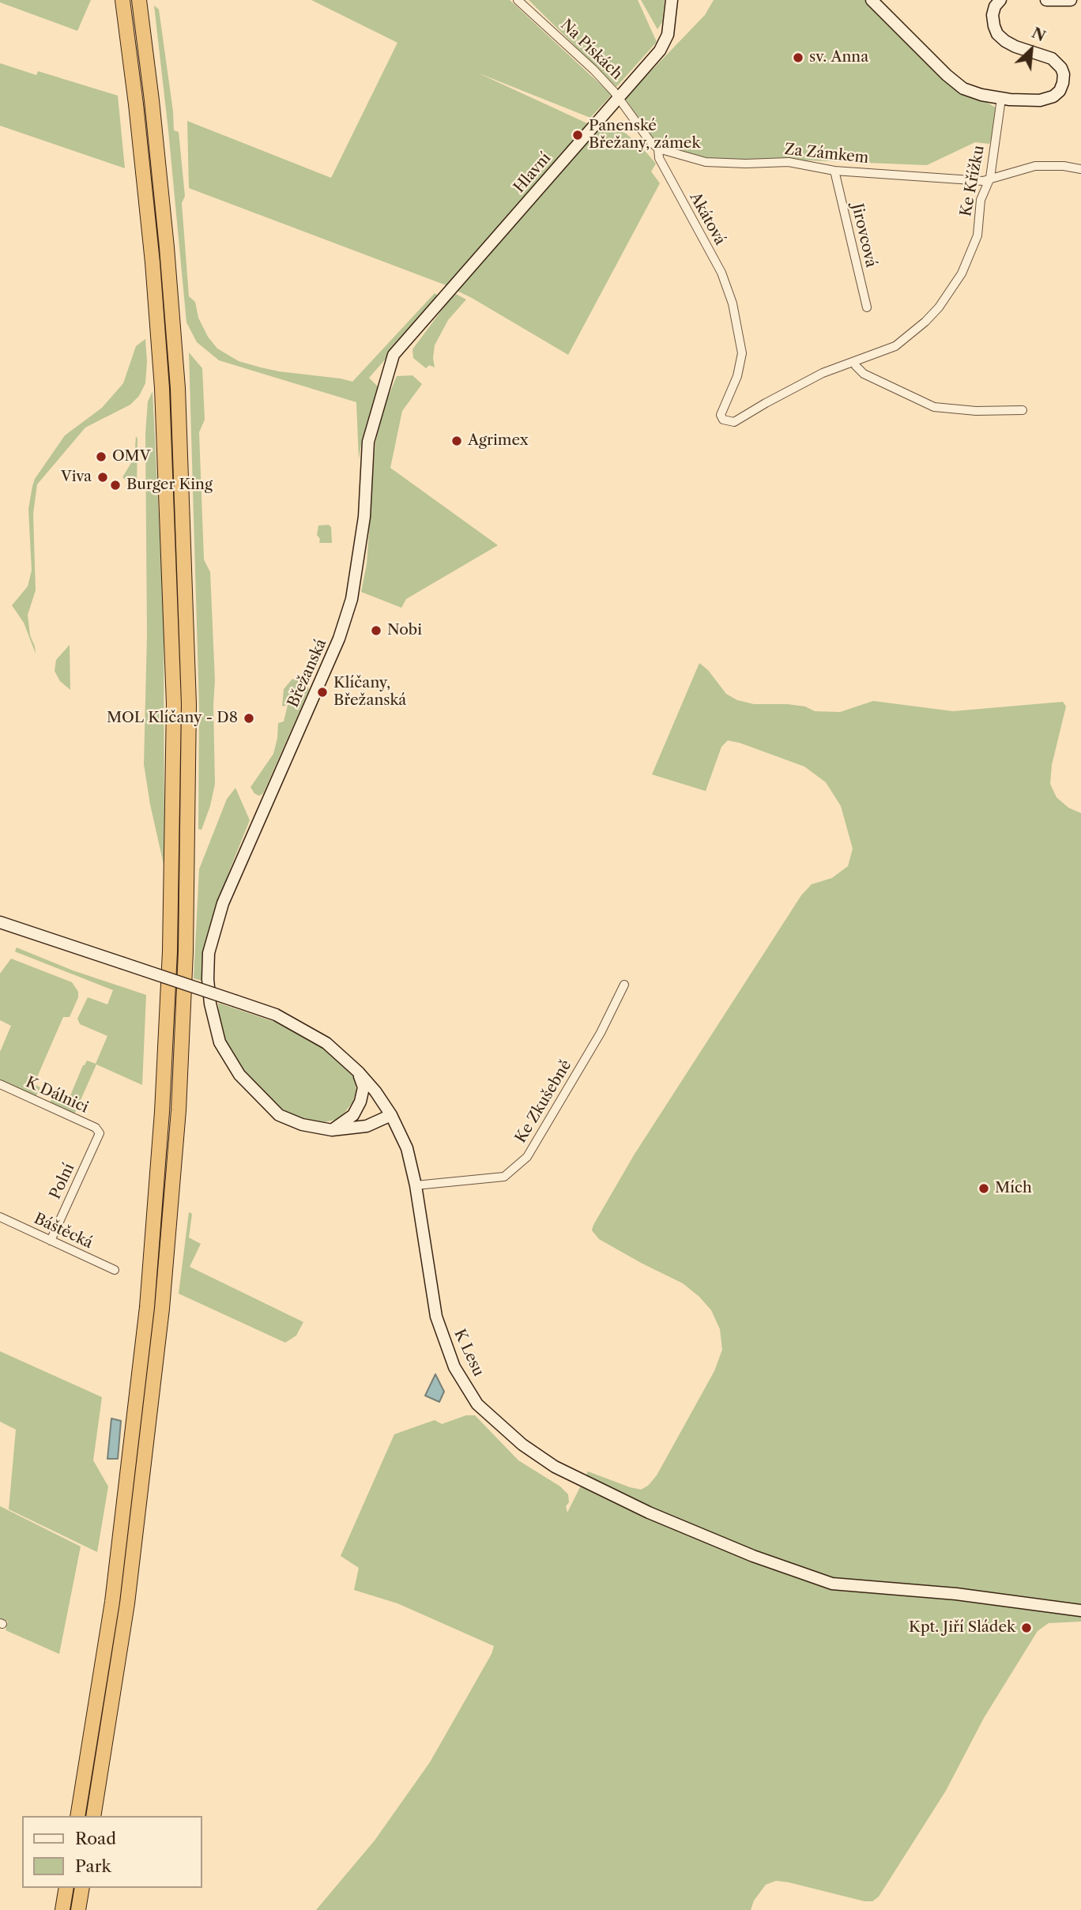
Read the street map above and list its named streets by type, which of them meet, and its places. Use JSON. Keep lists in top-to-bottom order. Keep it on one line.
{"streets":{"street":["Na Pískách","Za Zámkem","Hlavní","Ke Křížku","Akátová","Jirovcová","Břežanská","K Dálnici","Ke Zkušebně","Polní","Báštěcká","K Lesu"]},"crossings":[["Na Pískách","Hlavní"],["Za Zámkem","Ke Křížku"],["Za Zámkem","Akátová"],["Za Zámkem","Jirovcová"],["Hlavní","Břežanská"],["Ke Křížku","Akátová"],["Břežanská","K Lesu"],["K Dálnici","Polní"],["Ke Zkušebně","K Lesu"],["Polní","Báštěcká"]],"places":["sv. Anna","Panenské Břežany, zámek","Agrimex","OMV","Viva","Burger King","Nobi","Klíčany, Břežanská","MOL Klíčany - D8","Mích","Kpt. Jiří Sládek"],"legend":["Road","Park"],"north":"top right"}
